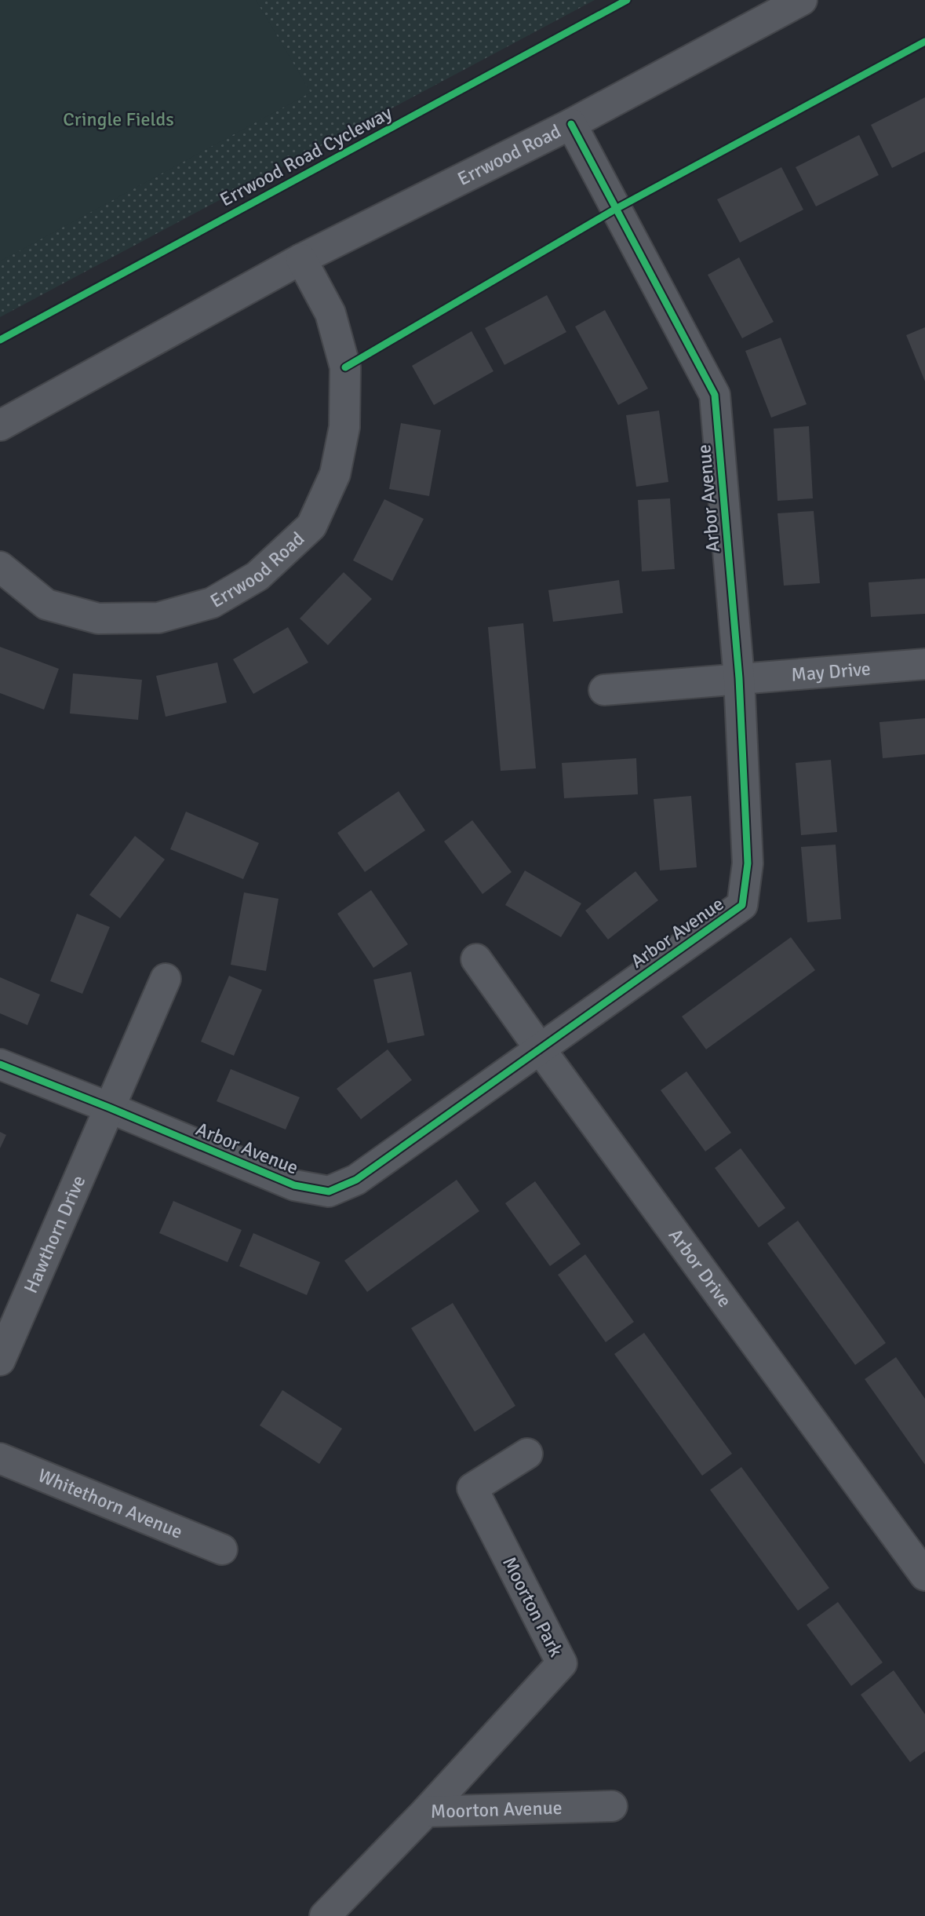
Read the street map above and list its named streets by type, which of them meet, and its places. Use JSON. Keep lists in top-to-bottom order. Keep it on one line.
{"streets":{"street":["Errwood Road","Arbor Avenue","May Drive","Hawthorn Drive","Arbor Drive","Whitethorn Avenue","Moorton Park","Moorton Avenue"],"cycle path":["Errwood Road Cycleway"]},"crossings":[["Errwood Road","Arbor Avenue"],["Arbor Avenue","May Drive"],["Arbor Avenue","Hawthorn Drive"],["Arbor Avenue","Arbor Drive"],["Moorton Park","Moorton Avenue"]],"parks":["Cringle Fields"]}
